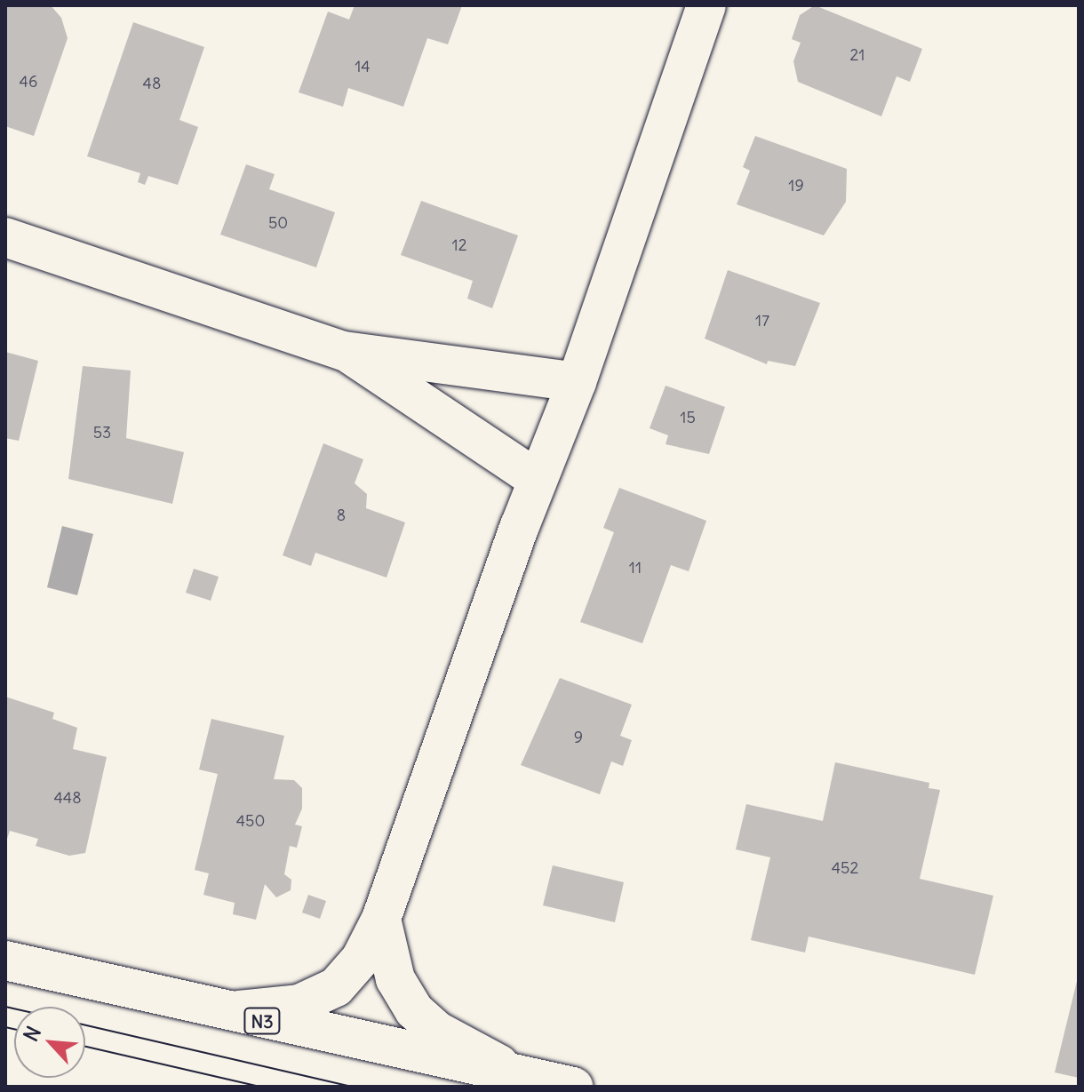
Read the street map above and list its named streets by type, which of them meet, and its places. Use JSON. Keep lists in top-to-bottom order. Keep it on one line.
{"streets":{"street":["N3"]},"house_numbers":["21","14","46","48","19","50","12","17","15","53","8","11","9","448","450","452"],"north":"top left"}
